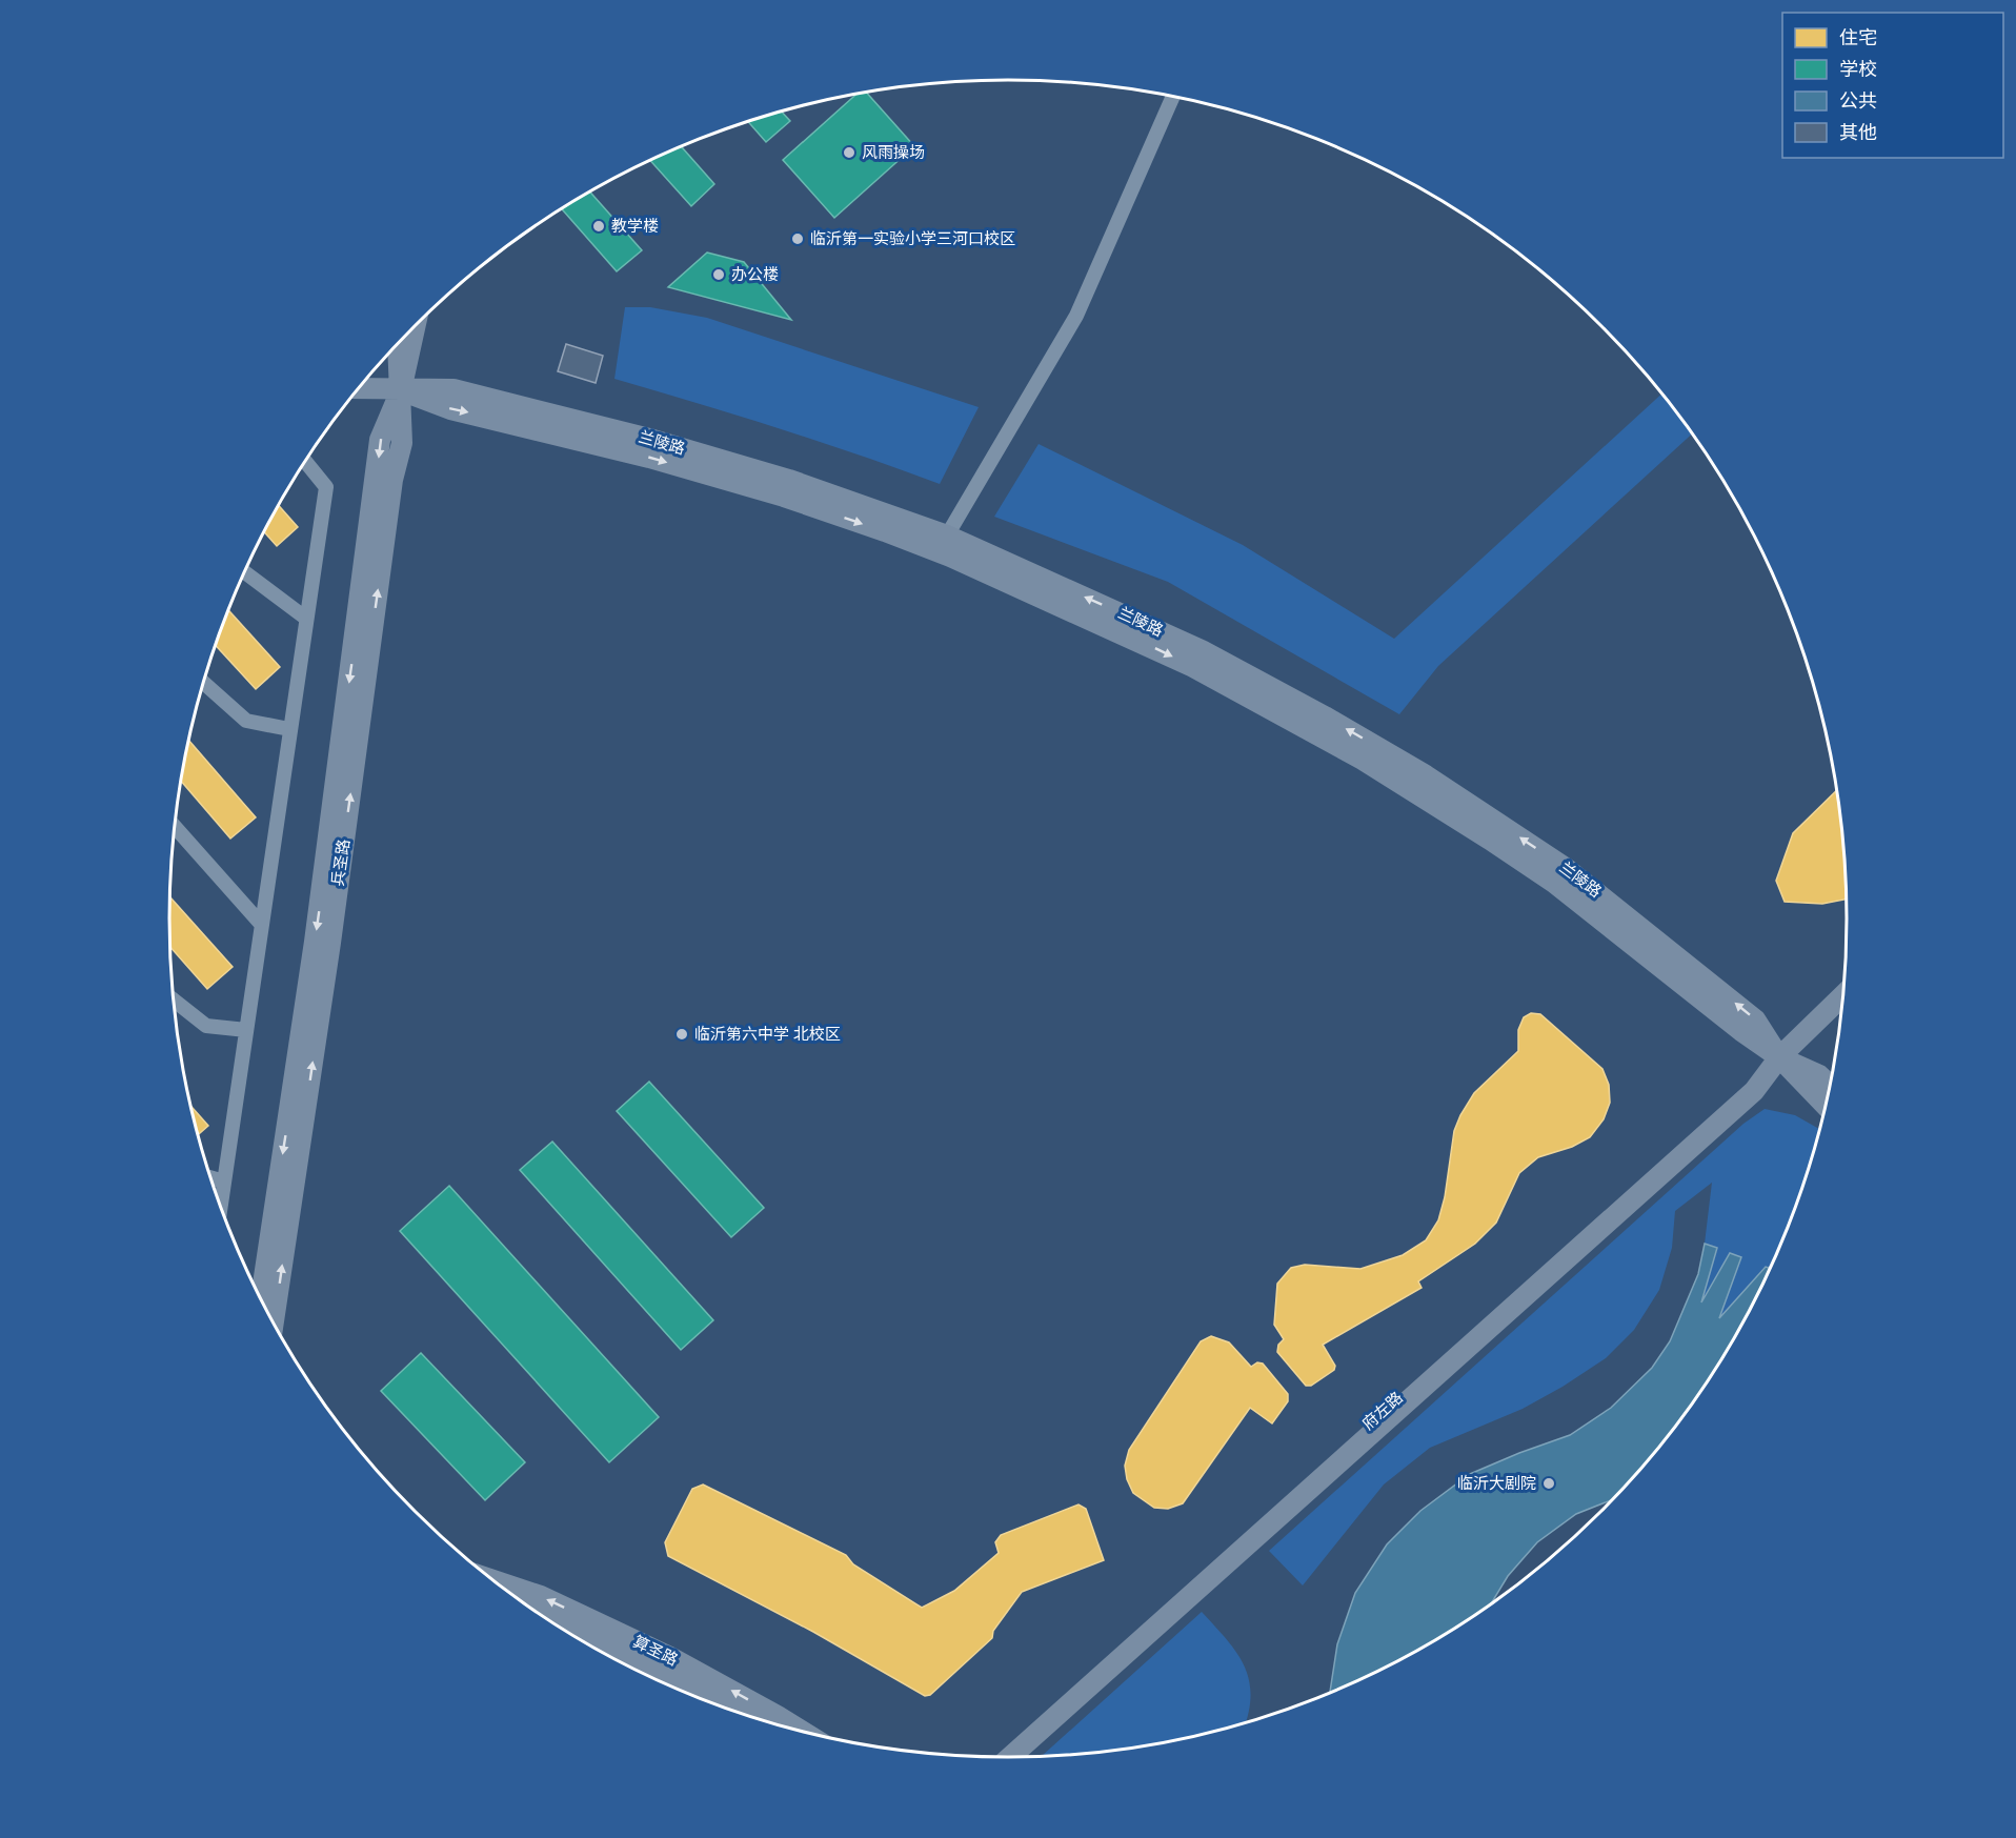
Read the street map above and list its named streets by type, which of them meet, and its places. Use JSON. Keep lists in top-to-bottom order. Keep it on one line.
{"streets":{"main road":["兰陵路","兵圣路","府左路","算圣路"]},"crossings":[["兰陵路","兵圣路"],["兰陵路","府左路"]],"places":["风雨操场","教学楼","临沂第一实验小学三河口校区","办公楼","临沂第六中学 北校区","临沂大剧院"],"legend":["住宅","学校","公共","其他"]}
